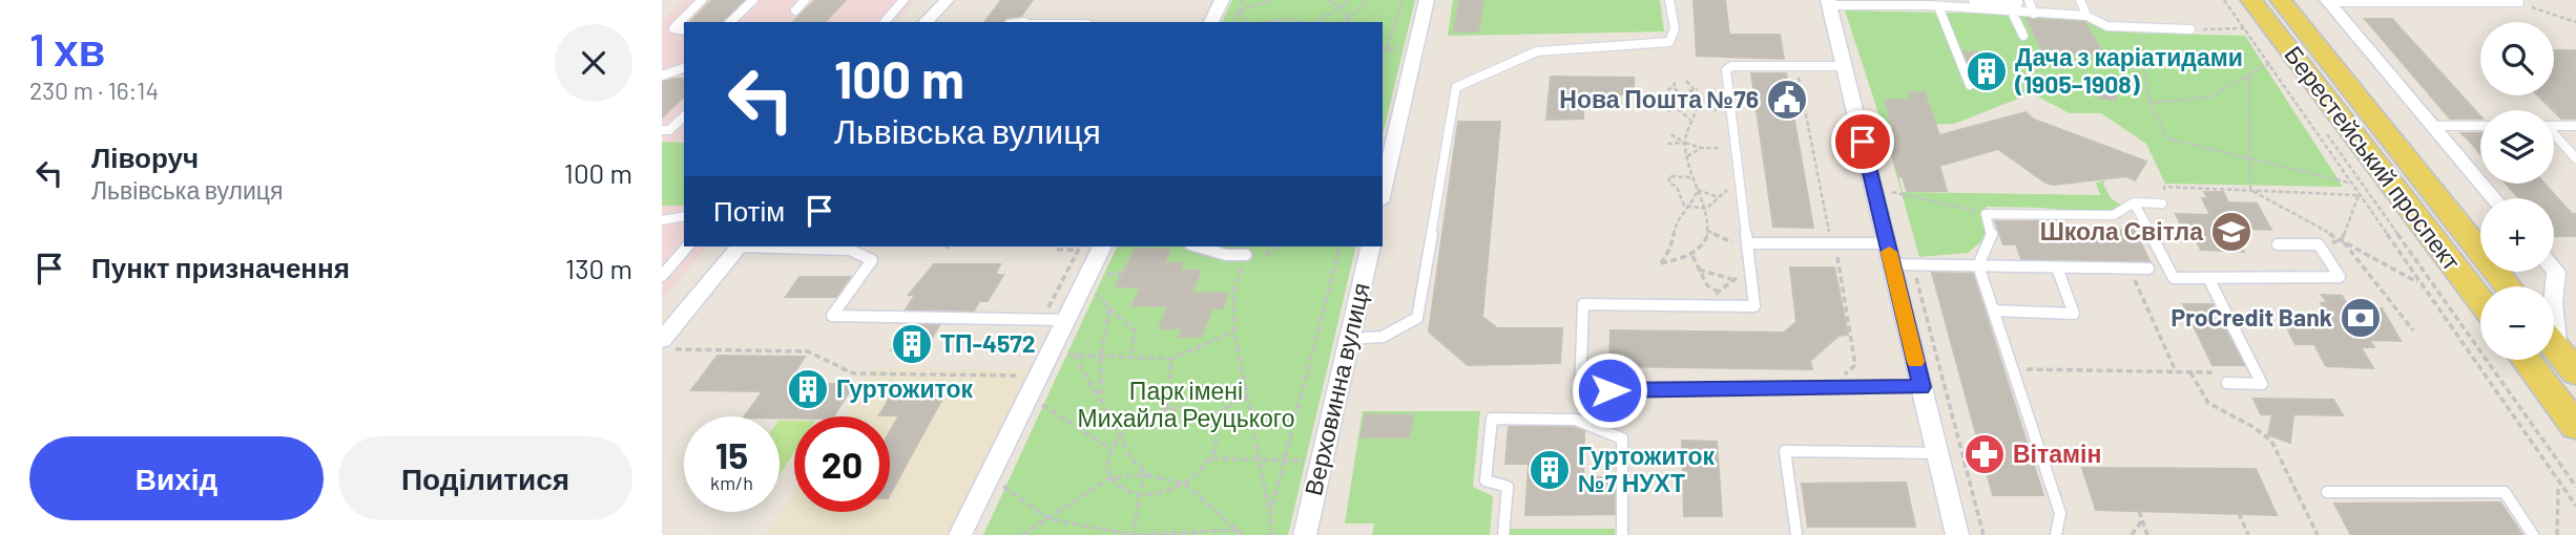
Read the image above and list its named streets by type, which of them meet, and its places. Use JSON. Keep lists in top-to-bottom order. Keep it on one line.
{"streets":{"main road":["Берестейський проспект"],"street":["Верховинна вулиця"]},"parks":["Парк імені Михайла Реуцького"],"places":{"building":["Дача з каріатидами (1905–1908)","ТП-4572","Гуртожиток","Гуртожиток №7 НУХТ"],"public building":["Нова Пошта №76"],"school or university":["Школа Світла"],"bank":["ProCredit Bank"],"pharmacy":["Вітамін"]},"page":{"heading":["1 хв","230 m · 16:14"],"map_buttons":["+","−"],"turn":["100 m","Львівська вулиця"],"list":[{"name":"Ліворуч","note":"Львівська вулиця","value":"100 m"},{"name":"Пункт призначення","value":"130 m"}],"then":"Потім","speed":"15 km/h","limit":"20","buttons":["Вихід","Поділитися"]}}
